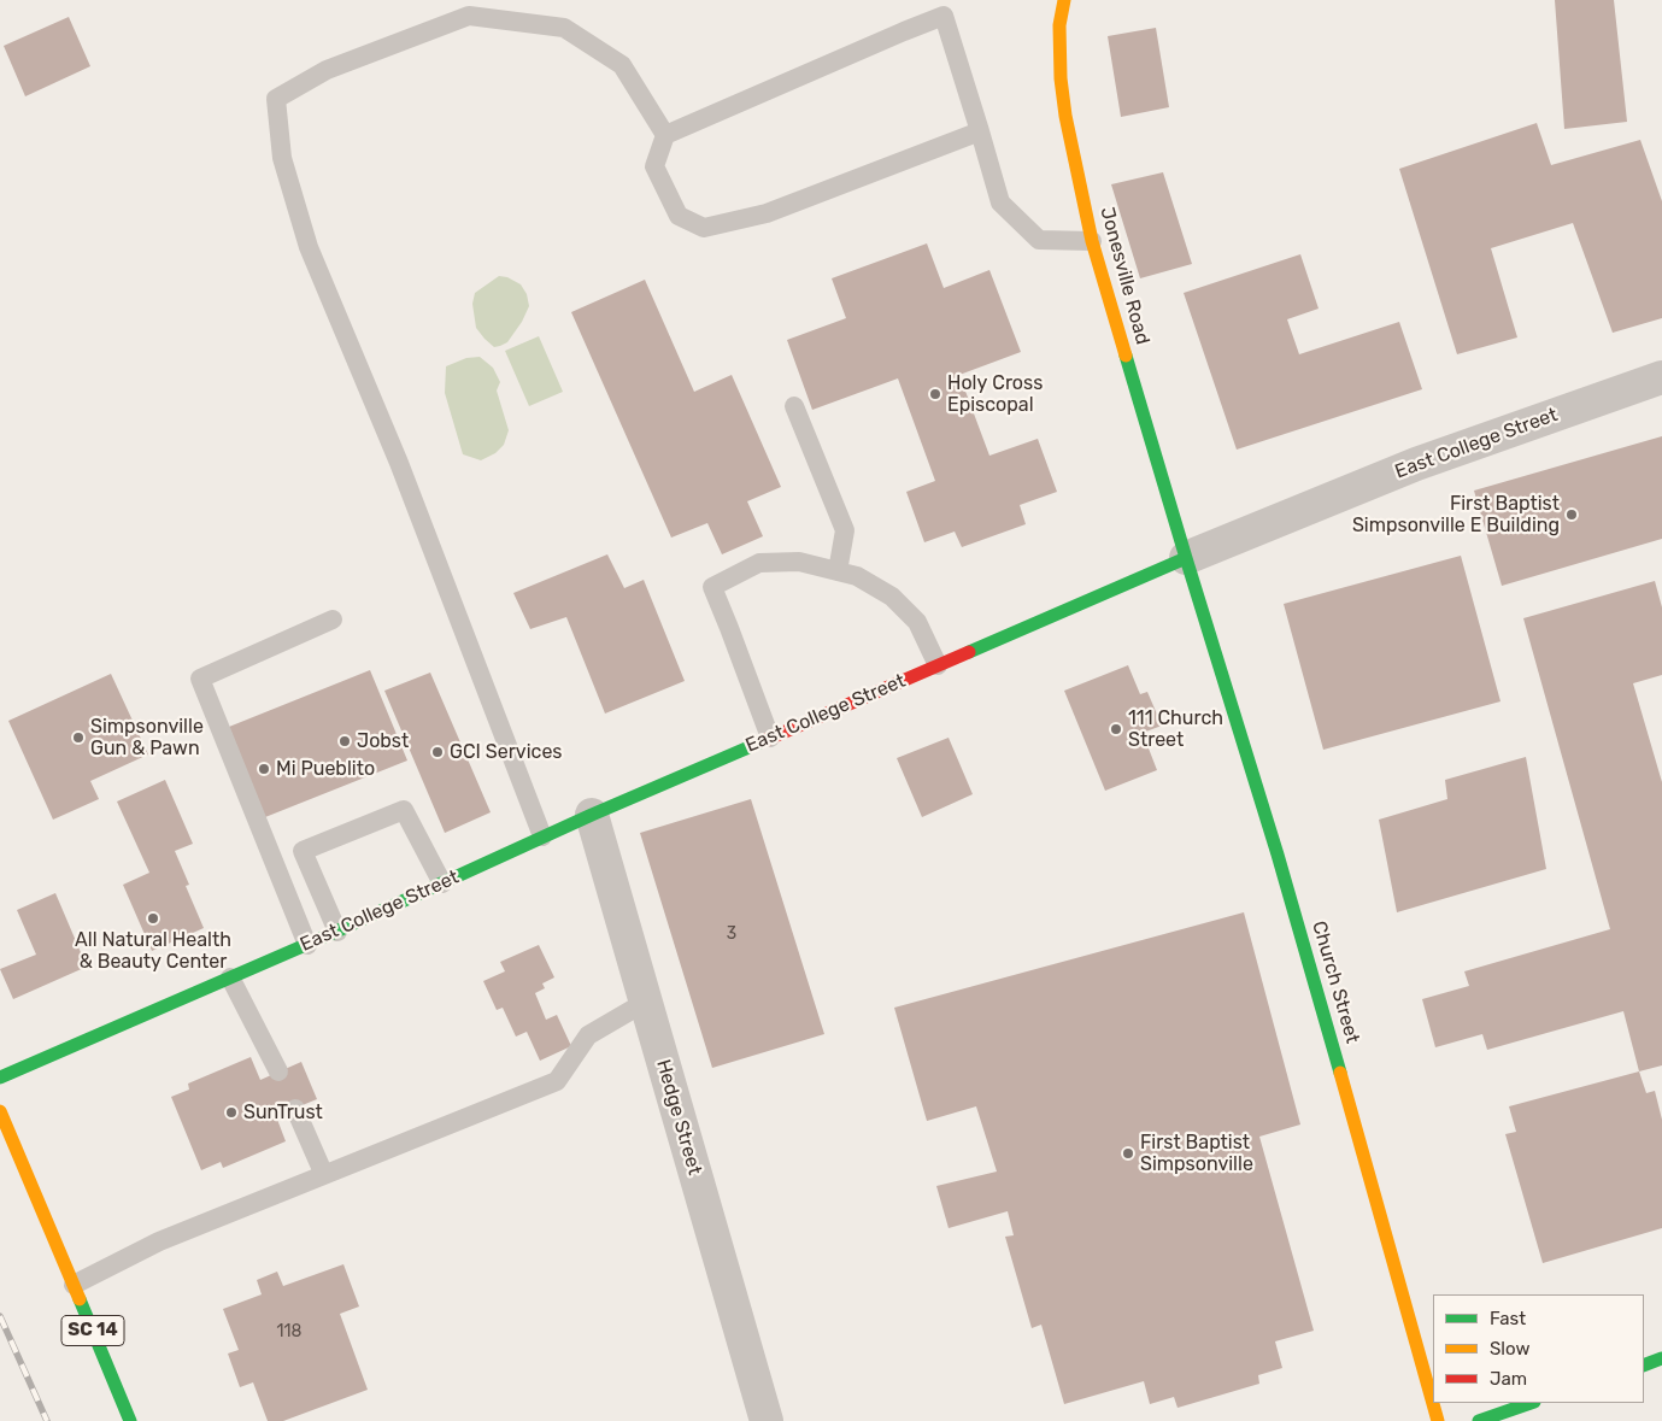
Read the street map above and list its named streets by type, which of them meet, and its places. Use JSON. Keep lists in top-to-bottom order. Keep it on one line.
{"streets":{"street":["Jonesville Road","East College Street","Church Street","Hedge Street","SC 14"]},"crossings":[["Jonesville Road","East College Street"],["Jonesville Road","Church Street"],["East College Street","Church Street"],["East College Street","Hedge Street"]],"places":["Holy Cross Episcopal","First Baptist Simpsonville E Building","111 Church Street","Simpsonville Gun & Pawn","Jobst","GCI Services","Mi Pueblito","All Natural Health & Beauty Center","SunTrust","First Baptist Simpsonville"],"house_numbers":["3","118"],"legend":["Fast","Slow","Jam"]}
